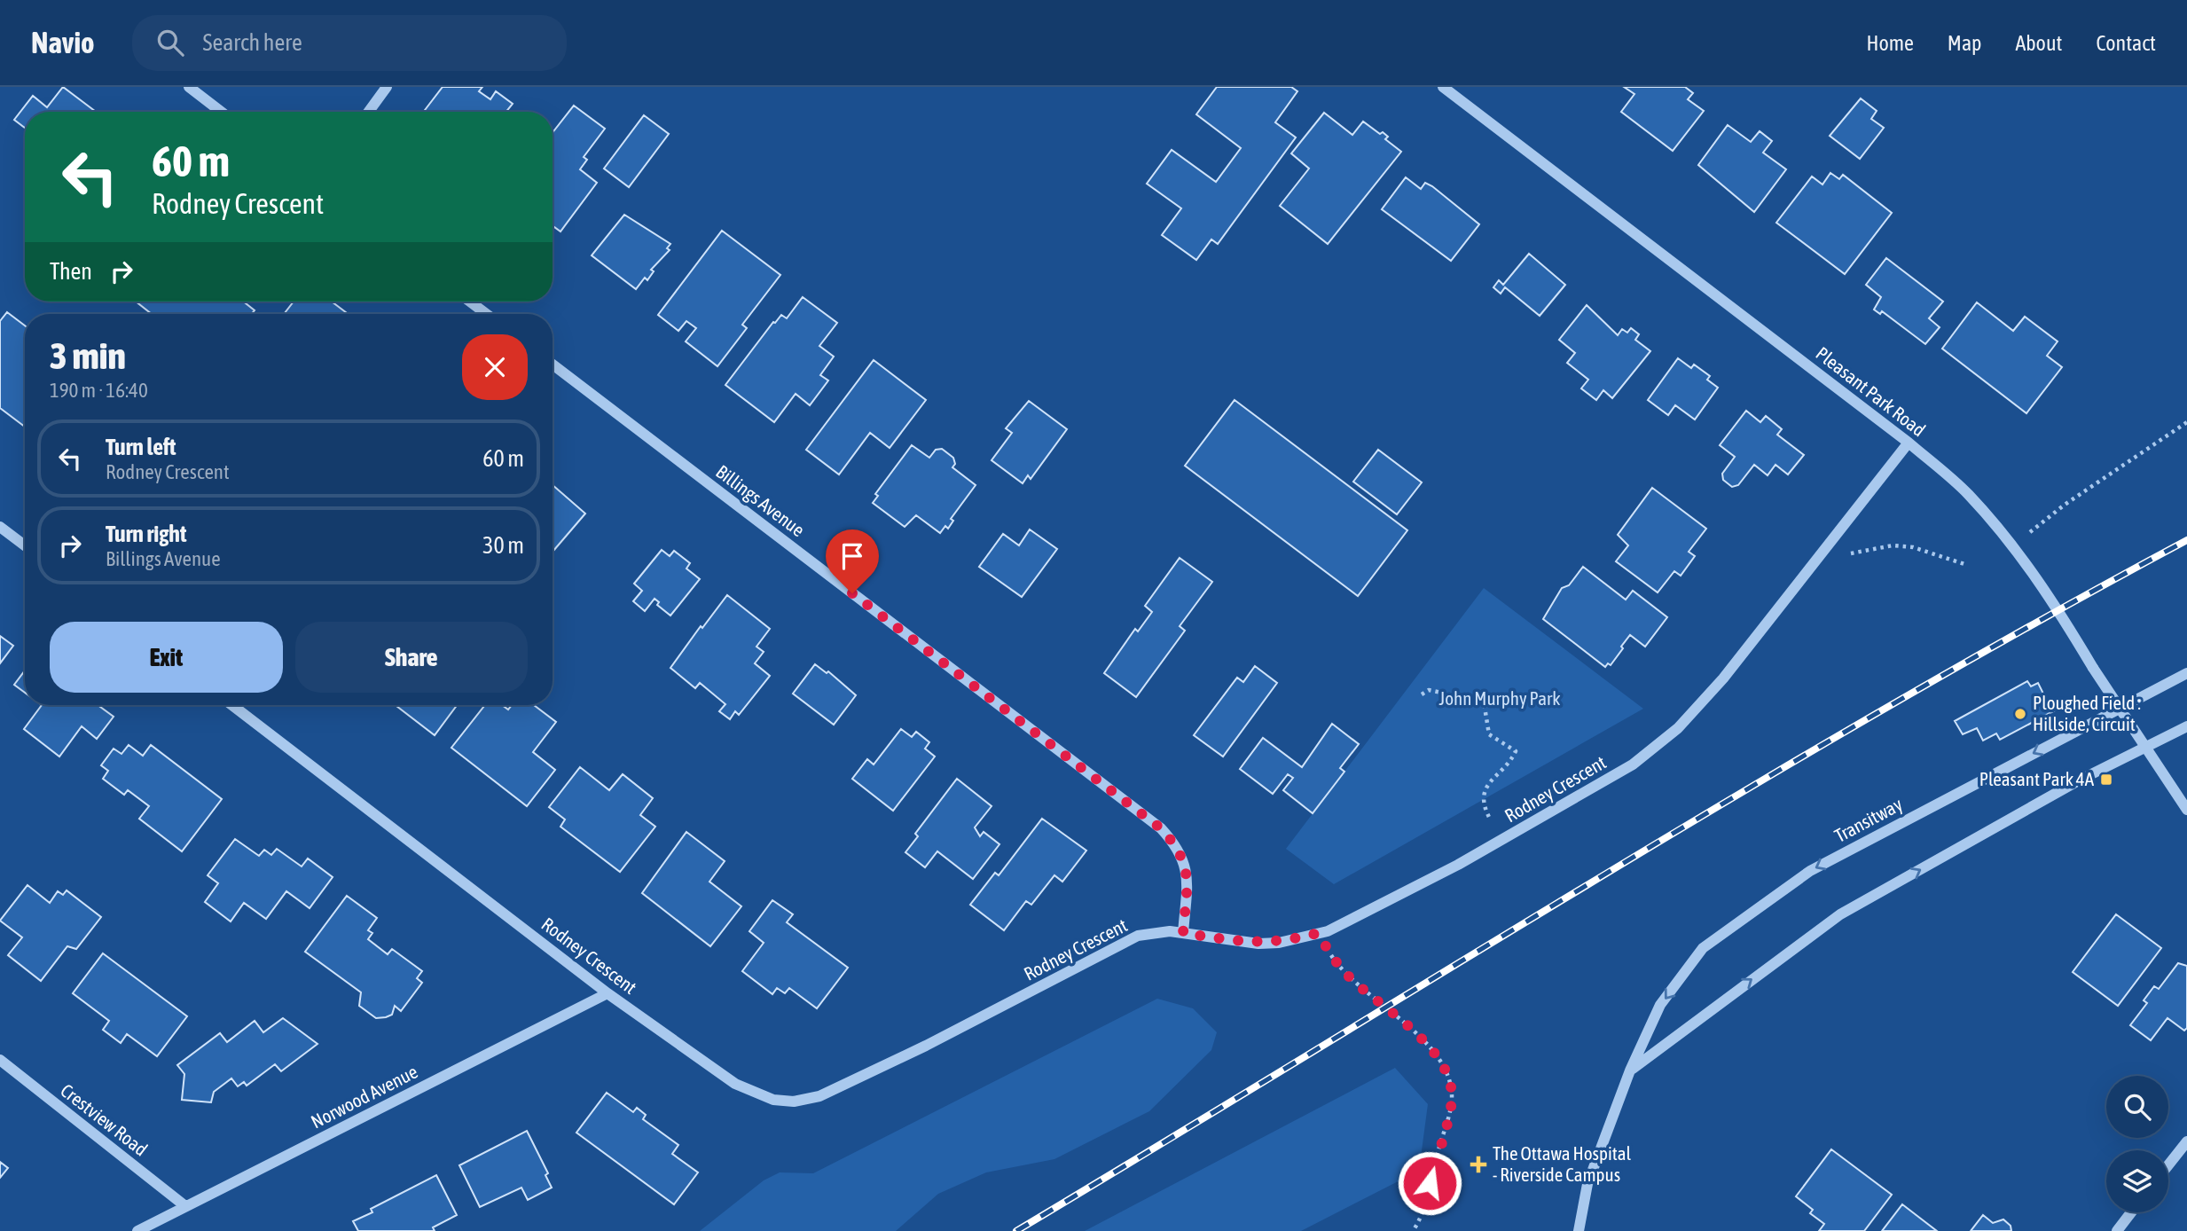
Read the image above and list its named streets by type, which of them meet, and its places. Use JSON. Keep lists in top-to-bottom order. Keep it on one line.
{"streets":{"street":["Pleasant Park Road","Billings Avenue","Rodney Crescent","Transitway","Norwood Avenue","Crestview Road"]},"crossings":[["Pleasant Park Road","Rodney Crescent"],["Billings Avenue","Rodney Crescent"],["Rodney Crescent","Norwood Avenue"],["Norwood Avenue","Crestview Road"]],"parks":["John Murphy Park"],"places":{"other":["Ploughed Field : Hillside, Circuit"],"transit":["Pleasant Park 4A"],"health":["The Ottawa Hospital - Riverside Campus"]},"page":{"header":"Navio","search":"Search here","nav":["Home","Map","About","Contact"],"turn":["60 m","Rodney Crescent"],"then":"Then","heading":["3 min","190 m · 16:40"],"list":[{"name":"Turn left","note":"Rodney Crescent","value":"60 m"},{"name":"Turn right","note":"Billings Avenue","value":"30 m"}],"buttons":["Exit","Share"]}}
